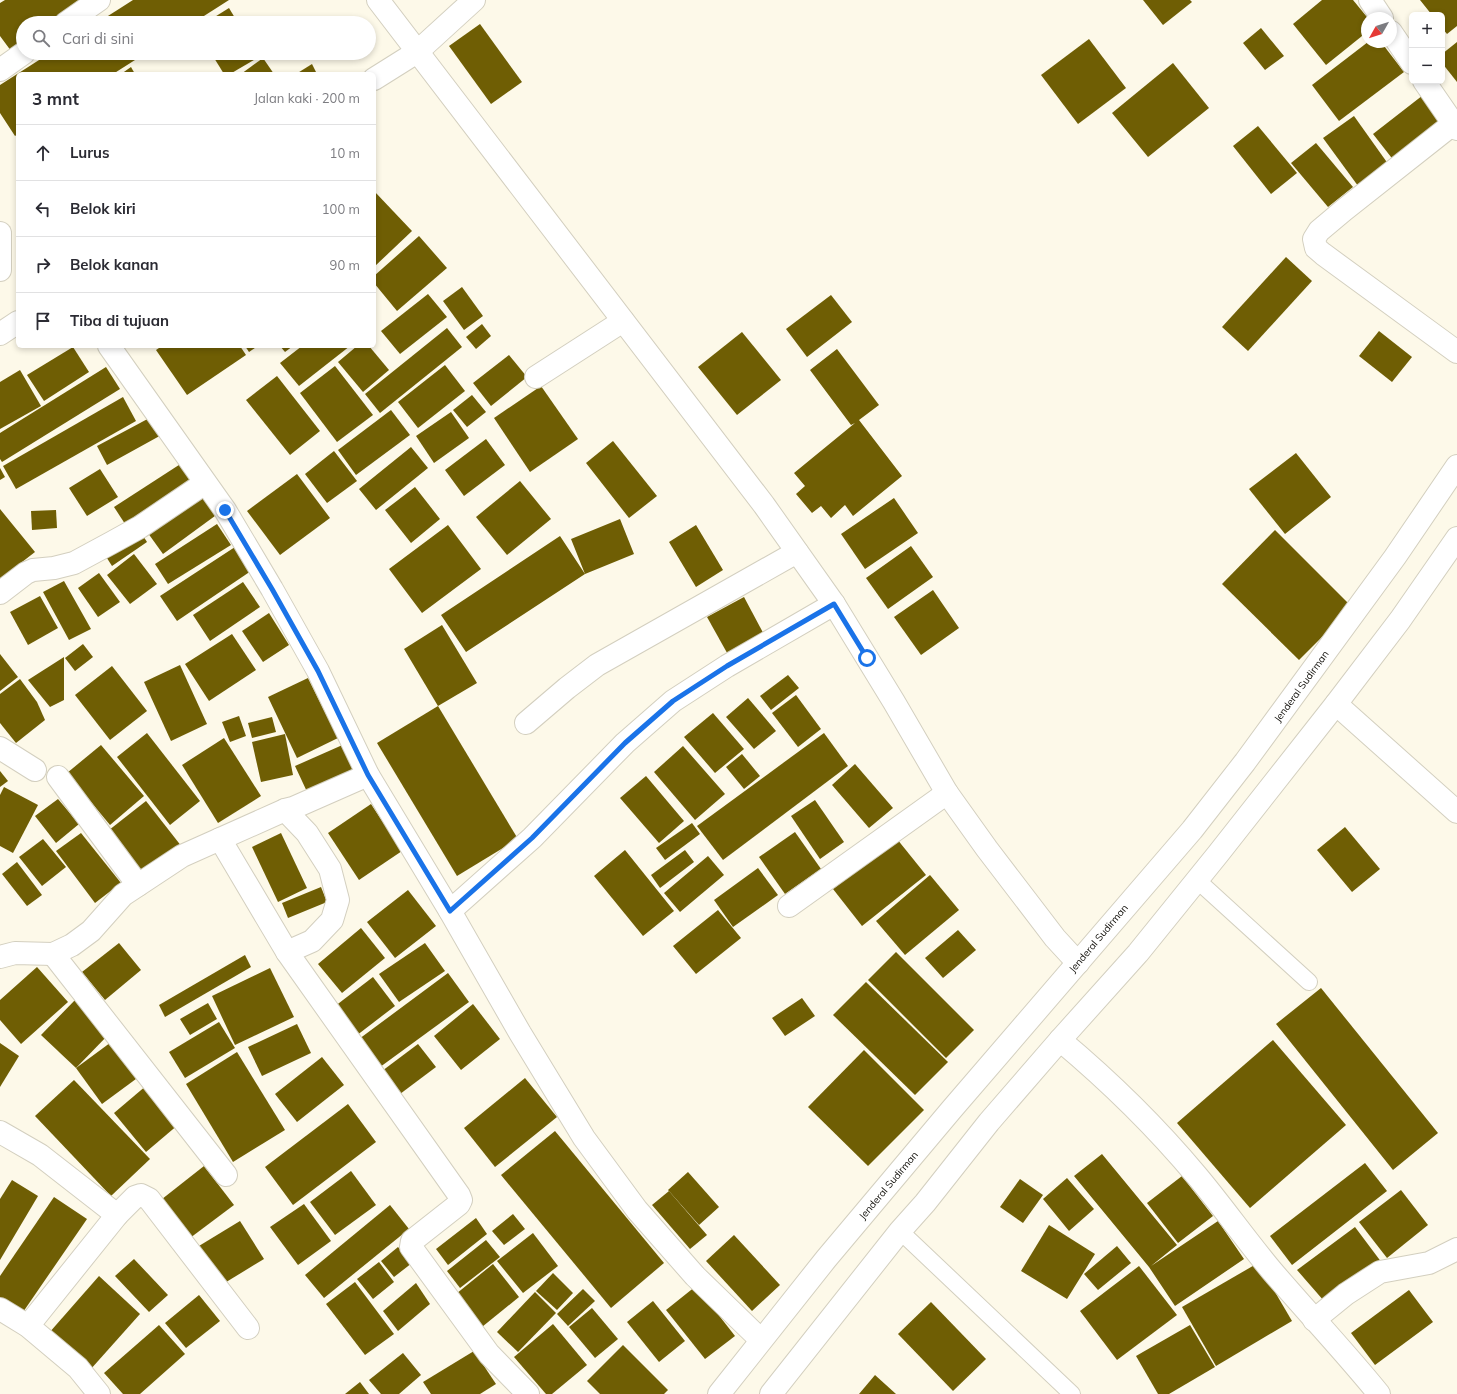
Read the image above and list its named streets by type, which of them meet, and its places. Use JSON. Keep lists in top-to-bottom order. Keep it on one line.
{"streets":{"main road":["Jenderal Sudirman"]},"north":"bottom left","page":{"map_buttons":["+","−"],"search":"Cari di sini","heading":["3 mnt","Jalan kaki · 200 m"],"list":[["Lurus","10 m"],["Belok kiri","100 m"],["Belok kanan","90 m"],"Tiba di tujuan"]}}
